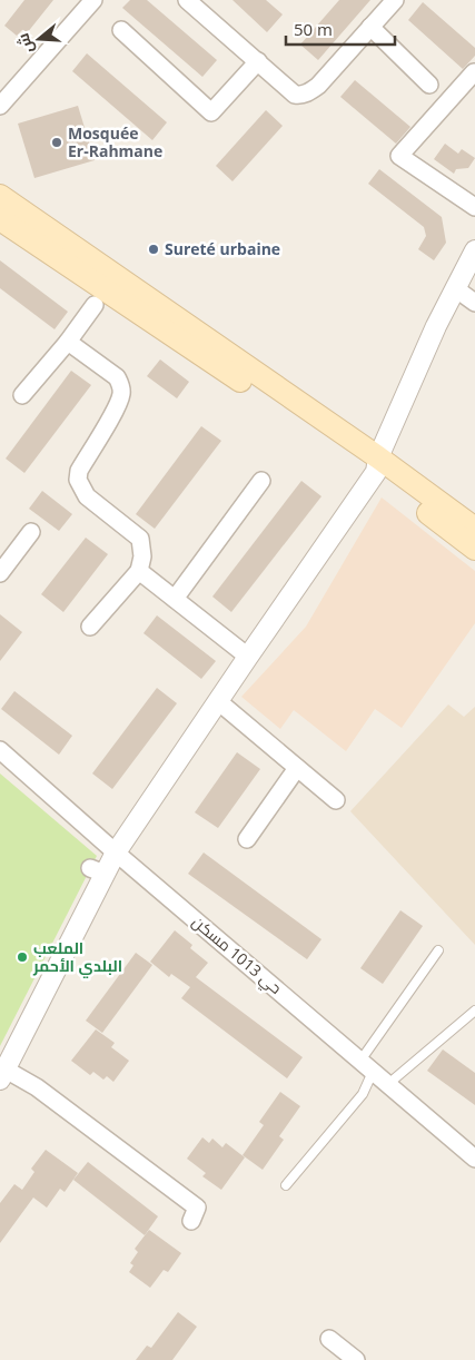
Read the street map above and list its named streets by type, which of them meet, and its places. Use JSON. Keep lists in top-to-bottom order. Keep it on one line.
{"streets":{"street":["حي 1013 مسكن"]},"places":["Mosquée Er-Rahmane","Sureté urbaine","الملعب البلدي الأحمر"],"scale_bar":"50 m","north":"left"}
